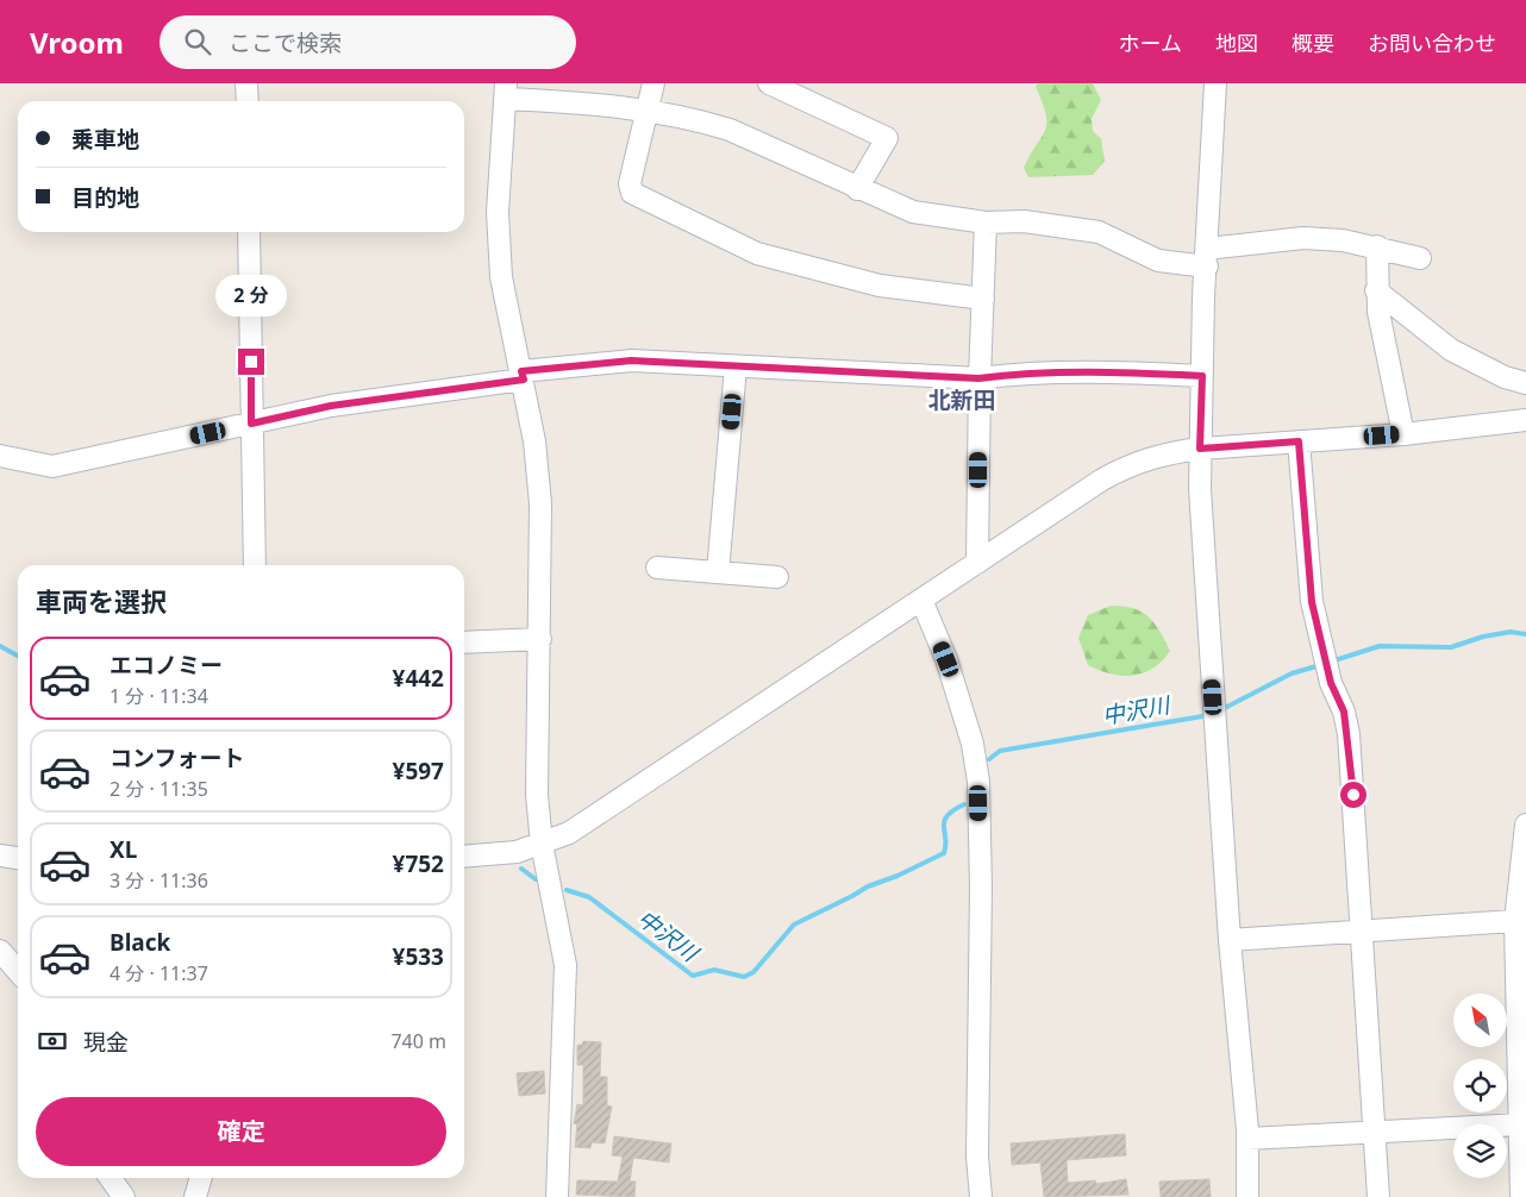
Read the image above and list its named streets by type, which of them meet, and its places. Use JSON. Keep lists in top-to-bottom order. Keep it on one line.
{"districts":["北新田"],"water":["中沢川"],"north":"top left","page":{"header":"Vroom","search":"ここで検索","nav":["ホーム","地図","概要","お問い合わせ"],"banner":["乗車地","目的地"],"bubble":"2 分","heading":"車両を選択","list":[{"name":"エコノミー","note":"1 分 · 11:34","value":"¥442"},{"name":"コンフォート","note":"2 分 · 11:35","value":"¥597"},{"name":"XL","note":"3 分 · 11:36","value":"¥752"},{"name":"Black","note":"4 分 · 11:37","value":"¥533"}],"pay":["現金","740 m"],"buttons":"確定"}}
